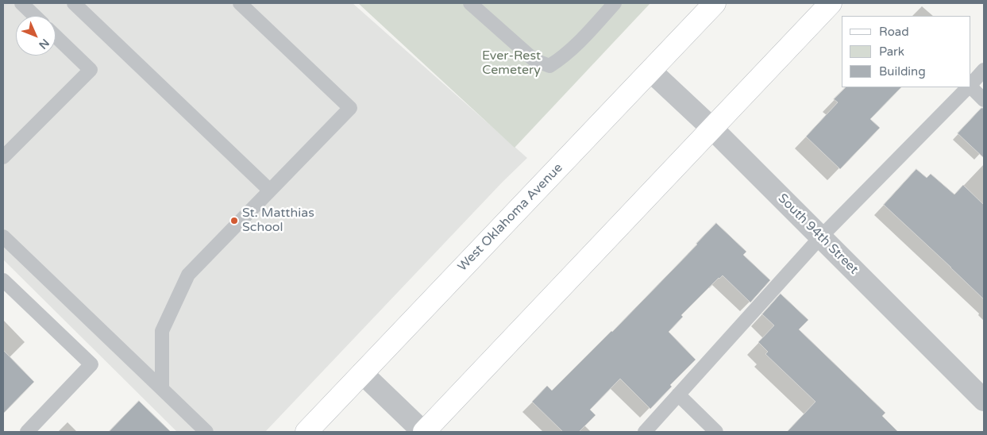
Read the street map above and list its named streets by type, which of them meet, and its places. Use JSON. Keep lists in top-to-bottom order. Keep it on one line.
{"streets":{"main road":["West Oklahoma Avenue"],"street":["South 94th Street"]},"crossings":[["West Oklahoma Avenue","South 94th Street"]],"parks":["Ever-Rest Cemetery"],"places":["St. Matthias School"],"legend":["Road","Park","Building"],"north":"bottom right"}
